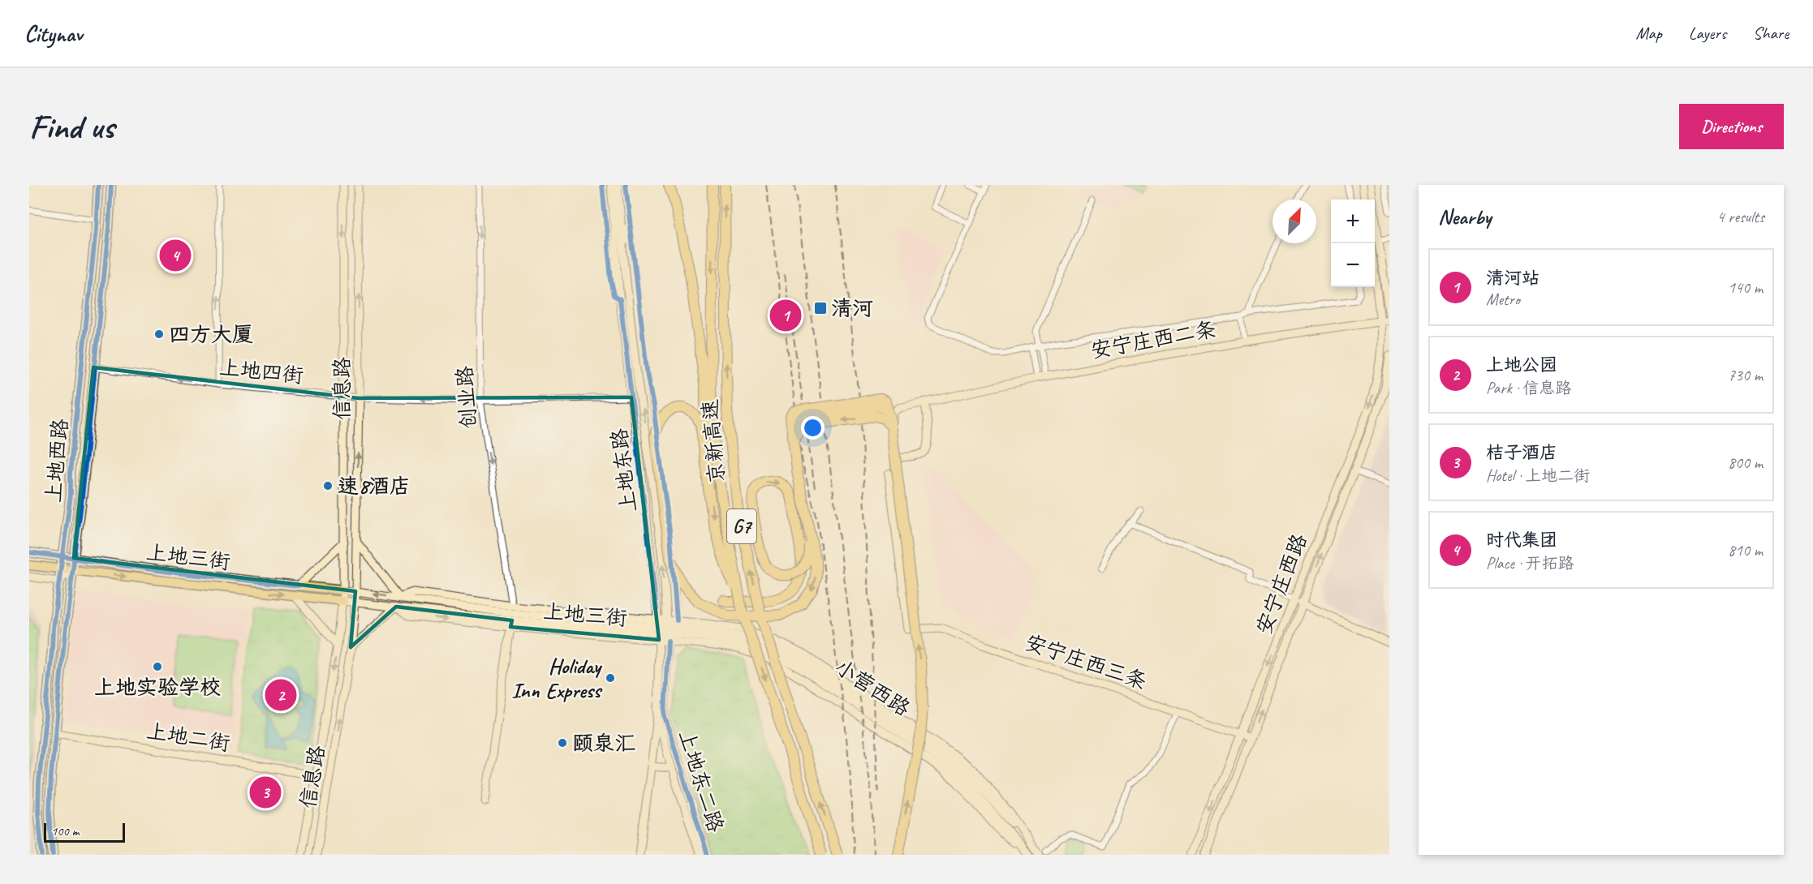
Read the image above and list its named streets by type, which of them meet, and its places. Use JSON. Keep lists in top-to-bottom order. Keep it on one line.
{"streets":{"highway":["京新高速","G7"],"main road":["安宁庄西二条","信息路","创业路","上地西路","上地东路","上地三街","安宁庄西路","安宁庄西三条","小营西路","上地二街","上地东二路"],"street":["上地四街"]},"crossings":[["安宁庄西二条","安宁庄西路"],["安宁庄西二条","安宁庄西三条"],["上地四街","信息路"],["上地四街","创业路"],["上地四街","上地西路"],["上地四街","上地东路"],["信息路","上地三街"],["信息路","上地二街"],["创业路","上地三街"],["上地西路","上地三街"],["上地西路","上地二街"],["上地东路","上地三街"],["上地东路","小营西路"],["上地东路","上地东二路"],["上地三街","小营西路"],["安宁庄西路","安宁庄西三条"]],"one_way":["上地四街","创业路"],"places":{"transit":["清河"],"other":["四方大厦","速8酒店","上地实验学校","Holiday Inn Express","颐泉汇"]},"scale_bar":"100 m","north":"top right","page":{"header":"Citynav","nav":["Map","Layers","Share"],"buttons":"Directions","title":"Find us","heading":["Nearby","4 results"],"map_buttons":["+","−"],"pins":["4","1","2","3"],"list":[{"mark":"1","name":"清河站","note":"Metro","value":"140 m"},{"mark":"2","name":"上地公园","note":"Park · 信息路","value":"730 m"},{"mark":"3","name":"桔子酒店","note":"Hotel · 上地二街","value":"800 m"},{"mark":"4","name":"时代集团","note":"Place · 开拓路","value":"810 m"}],"scale":"100 m"}}
